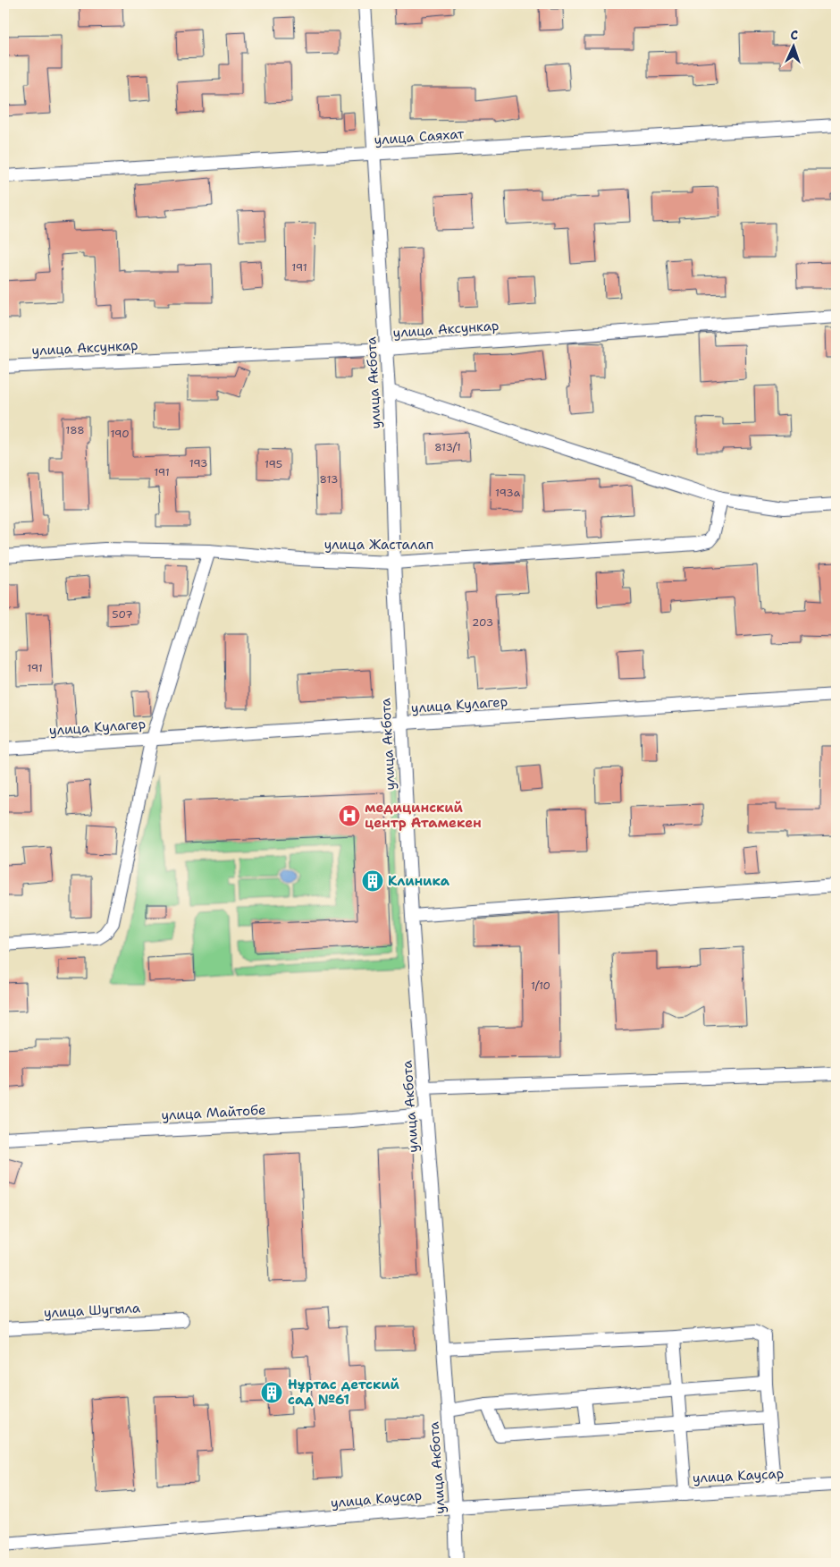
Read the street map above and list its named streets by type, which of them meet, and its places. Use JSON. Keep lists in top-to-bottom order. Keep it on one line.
{"streets":{"street":["улица Саяхат","улица Аксункар","улица Акбота","улица Жасталап","улица Кулагер","улица Майтобе","улица Шугыла","улица Каусар"]},"crossings":[["улица Саяхат","улица Акбота"],["улица Аксункар","улица Акбота"],["улица Акбота","улица Жасталап"],["улица Акбота","улица Кулагер"],["улица Акбота","улица Майтобе"],["улица Акбота","улица Каусар"]],"places":{"hospital":["медицинский центр Атамекен"],"building":["Клиника","Нұртас детский сад №61"]},"house_numbers":["191","188","190","813/1","193","195","191","813","193а","507","203","191","1/10"],"north":"top"}
